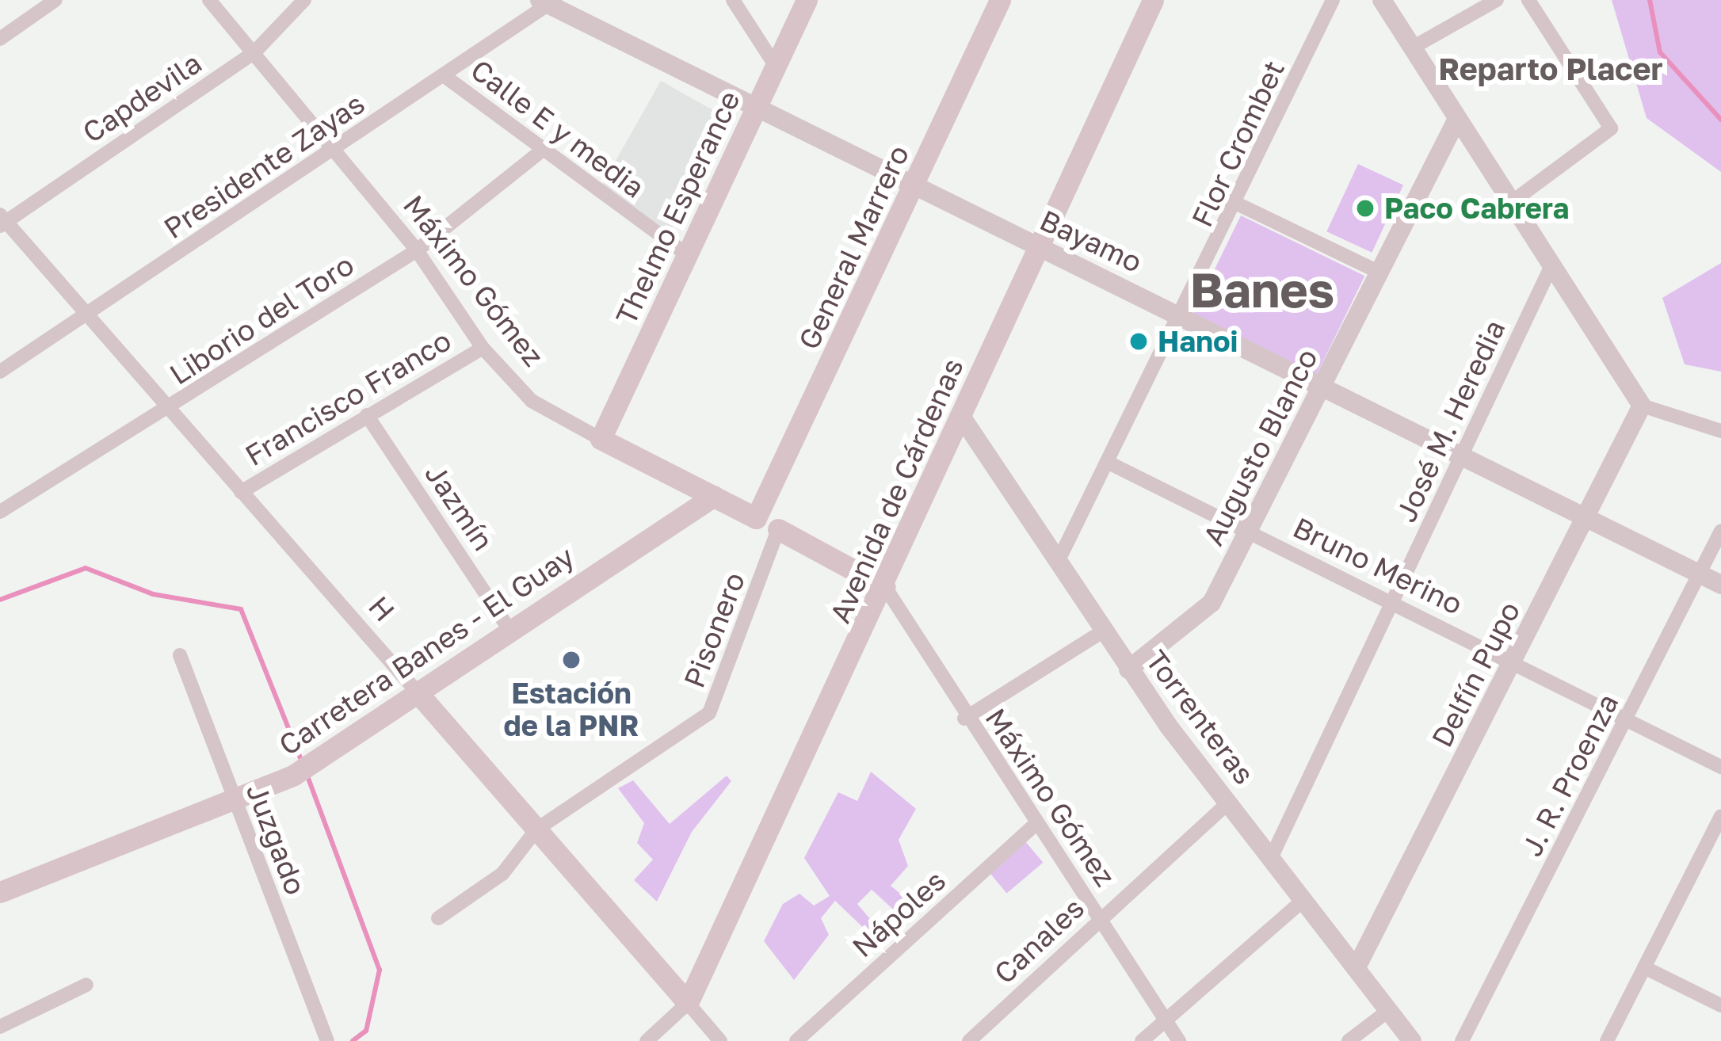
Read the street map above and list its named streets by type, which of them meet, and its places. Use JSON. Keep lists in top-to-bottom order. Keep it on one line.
{"streets":{"main road":["Thelmo Esperance","General Marrero","Máximo Gómez","Avenida de Cárdenas","H","Carretera Banes - El Guay"],"street":["Capdevila","Calle E y media","Flor Crombet","Presidente Zayas","Bayamo","Liborio del Toro","Francisco Franco","José M. Heredia","Augusto Blanco","Jazmín","Bruno Merino","Pisonero","Delfín Pupo","Torrenteras","J. R. Proenza","Juzgado","Nápoles","Canales"]},"crossings":[["Capdevila","Máximo Gómez"],["Capdevila","H"],["Calle E y media","Presidente Zayas"],["Calle E y media","Thelmo Esperance"],["Calle E y media","Liborio del Toro"],["Flor Crombet","Bayamo"],["Flor Crombet","Bruno Merino"],["Flor Crombet","Torrenteras"],["Presidente Zayas","Bayamo"],["Presidente Zayas","Máximo Gómez"],["Presidente Zayas","H"],["Thelmo Esperance","Bayamo"],["Thelmo Esperance","Máximo Gómez"],["Bayamo","General Marrero"],["Bayamo","José M. Heredia"],["Bayamo","Augusto Blanco"],["Bayamo","Avenida de Cárdenas"],["Bayamo","Delfín Pupo"],["Bayamo","J. R. Proenza"],["General Marrero","Máximo Gómez"],["Máximo Gómez","Liborio del Toro"],["Máximo Gómez","Francisco Franco"],["Máximo Gómez","Avenida de Cárdenas"],["Máximo Gómez","Carretera Banes - El Guay"],["Máximo Gómez","Nápoles"],["Máximo Gómez","Canales"],["Liborio del Toro","H"],["Francisco Franco","Jazmín"],["Francisco Franco","H"],["José M. Heredia","Bruno Merino"],["José M. Heredia","Torrenteras"],["Augusto Blanco","Bruno Merino"],["Augusto Blanco","Torrenteras"],["Avenida de Cárdenas","H"],["Avenida de Cárdenas","Torrenteras"],["Jazmín","Carretera Banes - El Guay"],["Bruno Merino","Delfín Pupo"],["Bruno Merino","J. R. Proenza"],["H","Pisonero"],["H","Carretera Banes - El Guay"],["Carretera Banes - El Guay","Juzgado"],["Delfín Pupo","Torrenteras"],["Torrenteras","Canales"]],"districts":["Reparto Placer","Banes"],"places":["Paco Cabrera","Hanoi","Estación de la PNR"]}
